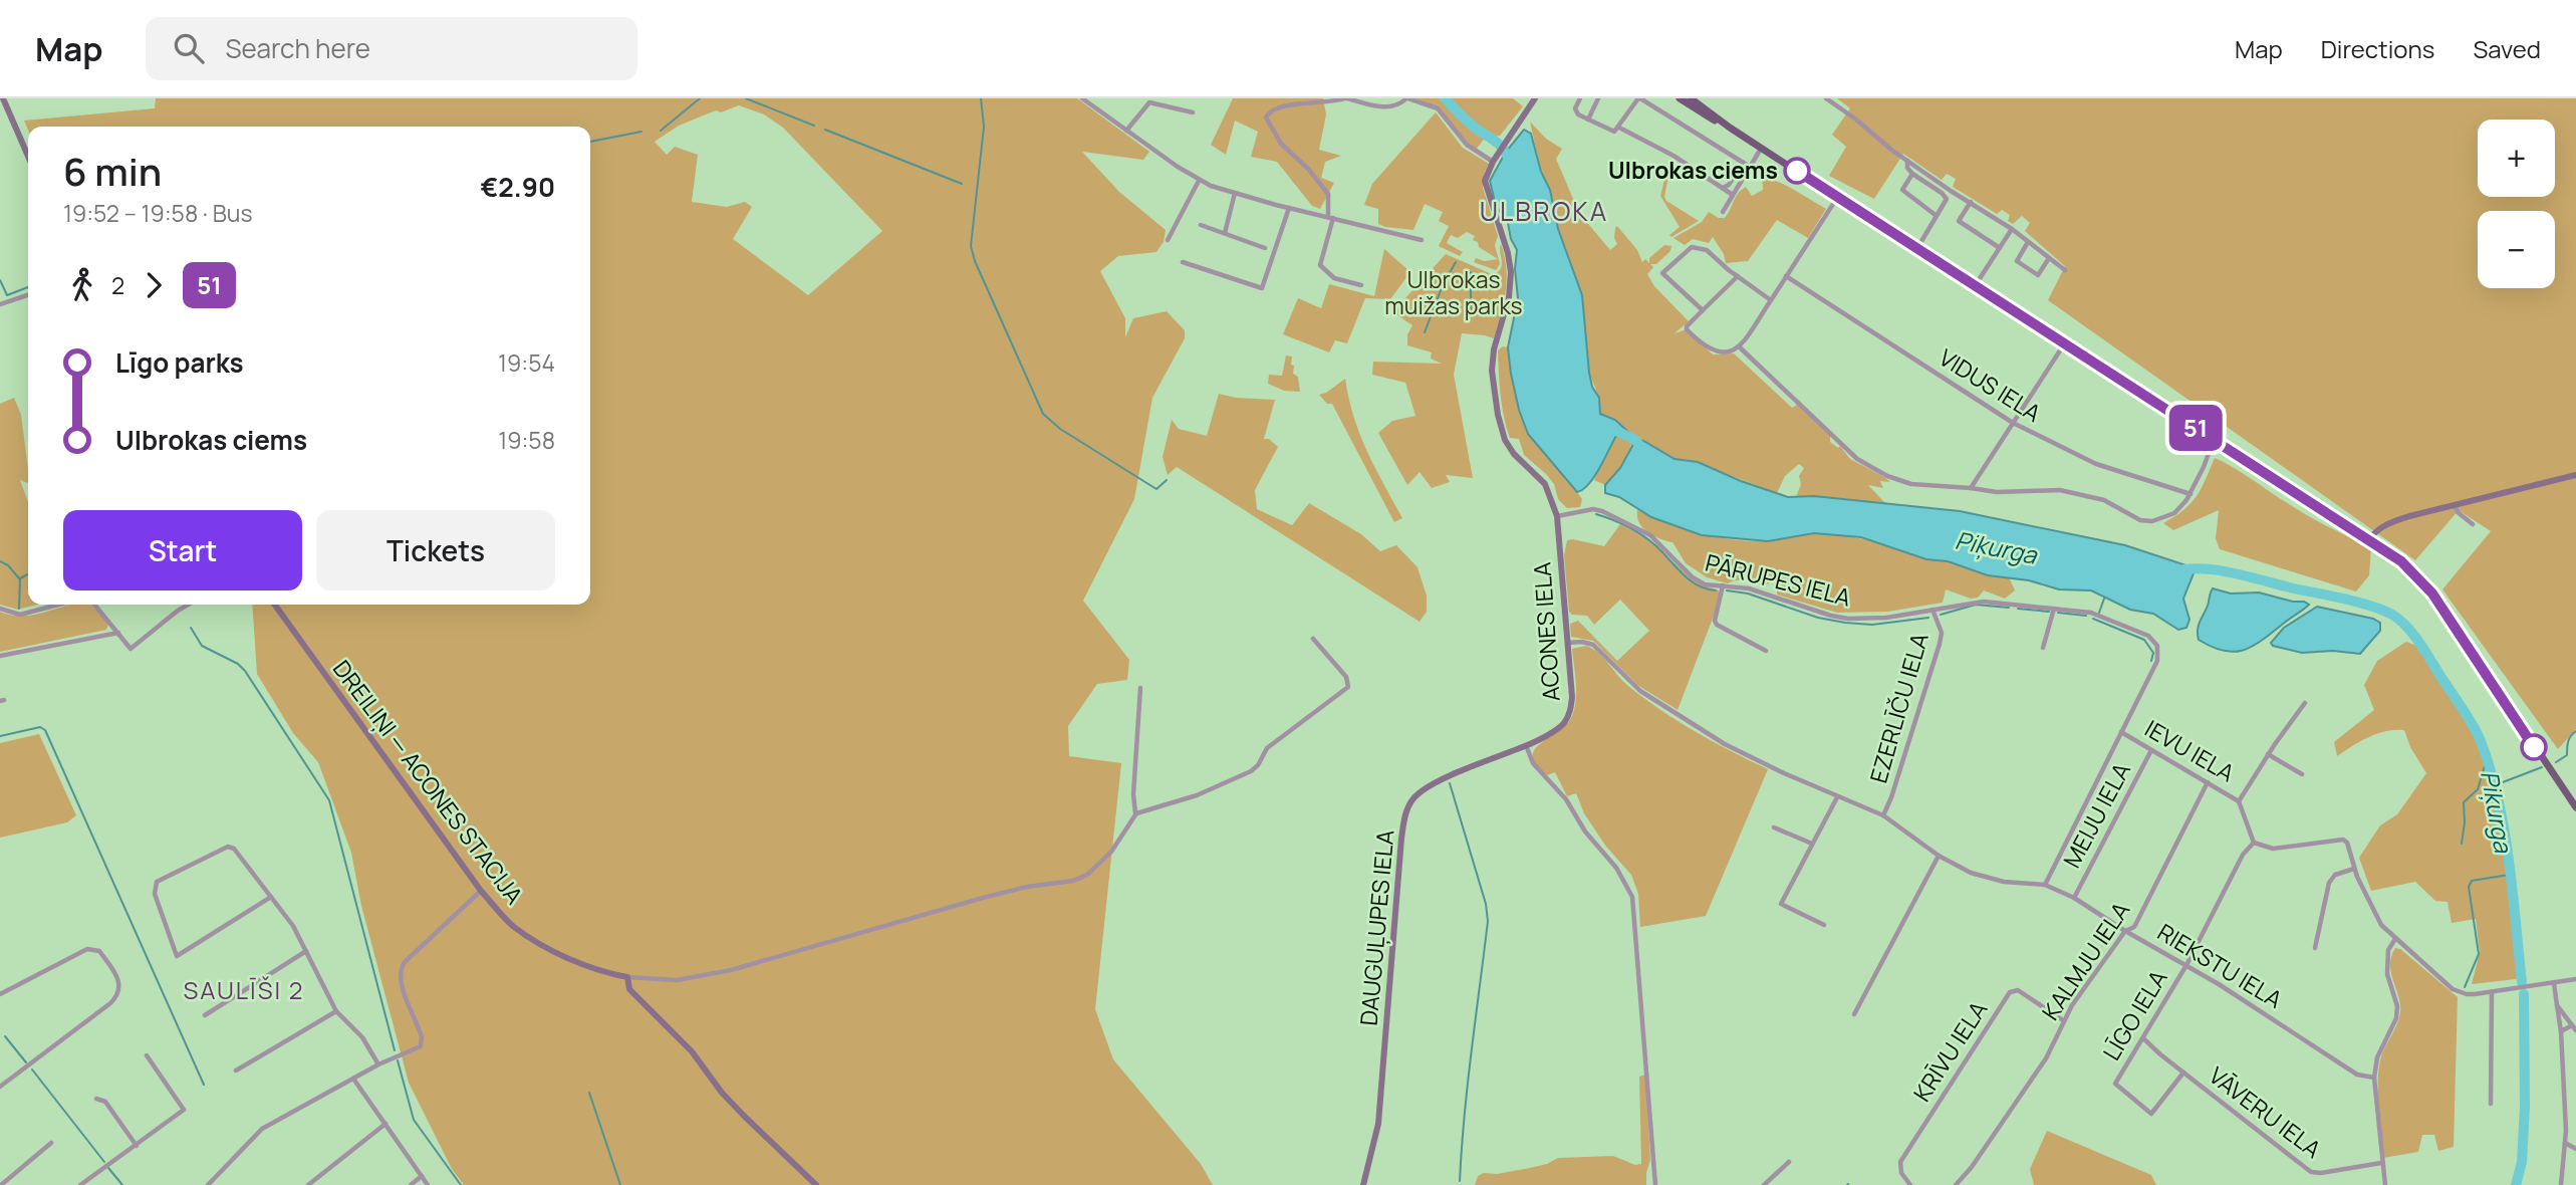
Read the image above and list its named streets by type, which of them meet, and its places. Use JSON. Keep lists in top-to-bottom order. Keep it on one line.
{"streets":{"street":["VIDUS IELA","PĀRUPES IELA","ACONES IELA","EZERLĪČU IELA","IEVU IELA","DREILIŅI — ACONES STACIJA","MEIJU IELA","DAUGUĻUPES IELA","KALMJU IELA","RIEKSTU IELA","LĪGO IELA","KRĪVU IELA","VĀVERU IELA"]},"crossings":[["PĀRUPES IELA","ACONES IELA"],["PĀRUPES IELA","EZERLĪČU IELA"],["PĀRUPES IELA","IEVU IELA"],["PĀRUPES IELA","RIEKSTU IELA"],["ACONES IELA","DAUGUĻUPES IELA"],["ACONES IELA","RIEKSTU IELA"],["EZERLĪČU IELA","RIEKSTU IELA"],["IEVU IELA","MEIJU IELA"],["IEVU IELA","KALMJU IELA"],["IEVU IELA","LĪGO IELA"],["MEIJU IELA","RIEKSTU IELA"],["KALMJU IELA","RIEKSTU IELA"],["KALMJU IELA","KRĪVU IELA"],["RIEKSTU IELA","LĪGO IELA"],["LĪGO IELA","VĀVERU IELA"]],"districts":["ULBROKA","SAULĪŠI 2"],"water":["Piķurga"],"parks":["Ulbrokas muižas parks"],"places":["Ulbrokas ciems"],"lines":["bus line 51"],"page":{"header":"Map","search":"Search here","nav":["Map","Directions","Saved"],"on_map":"51","map_buttons":["+","−"],"heading":["6 min","19:52 – 19:58 · Bus","€2.90"],"legs":["2","51"],"list":[{"name":"Līgo parks","value":"19:54"},{"name":"Ulbrokas ciems","value":"19:58"}],"buttons":["Start","Tickets"]}}
